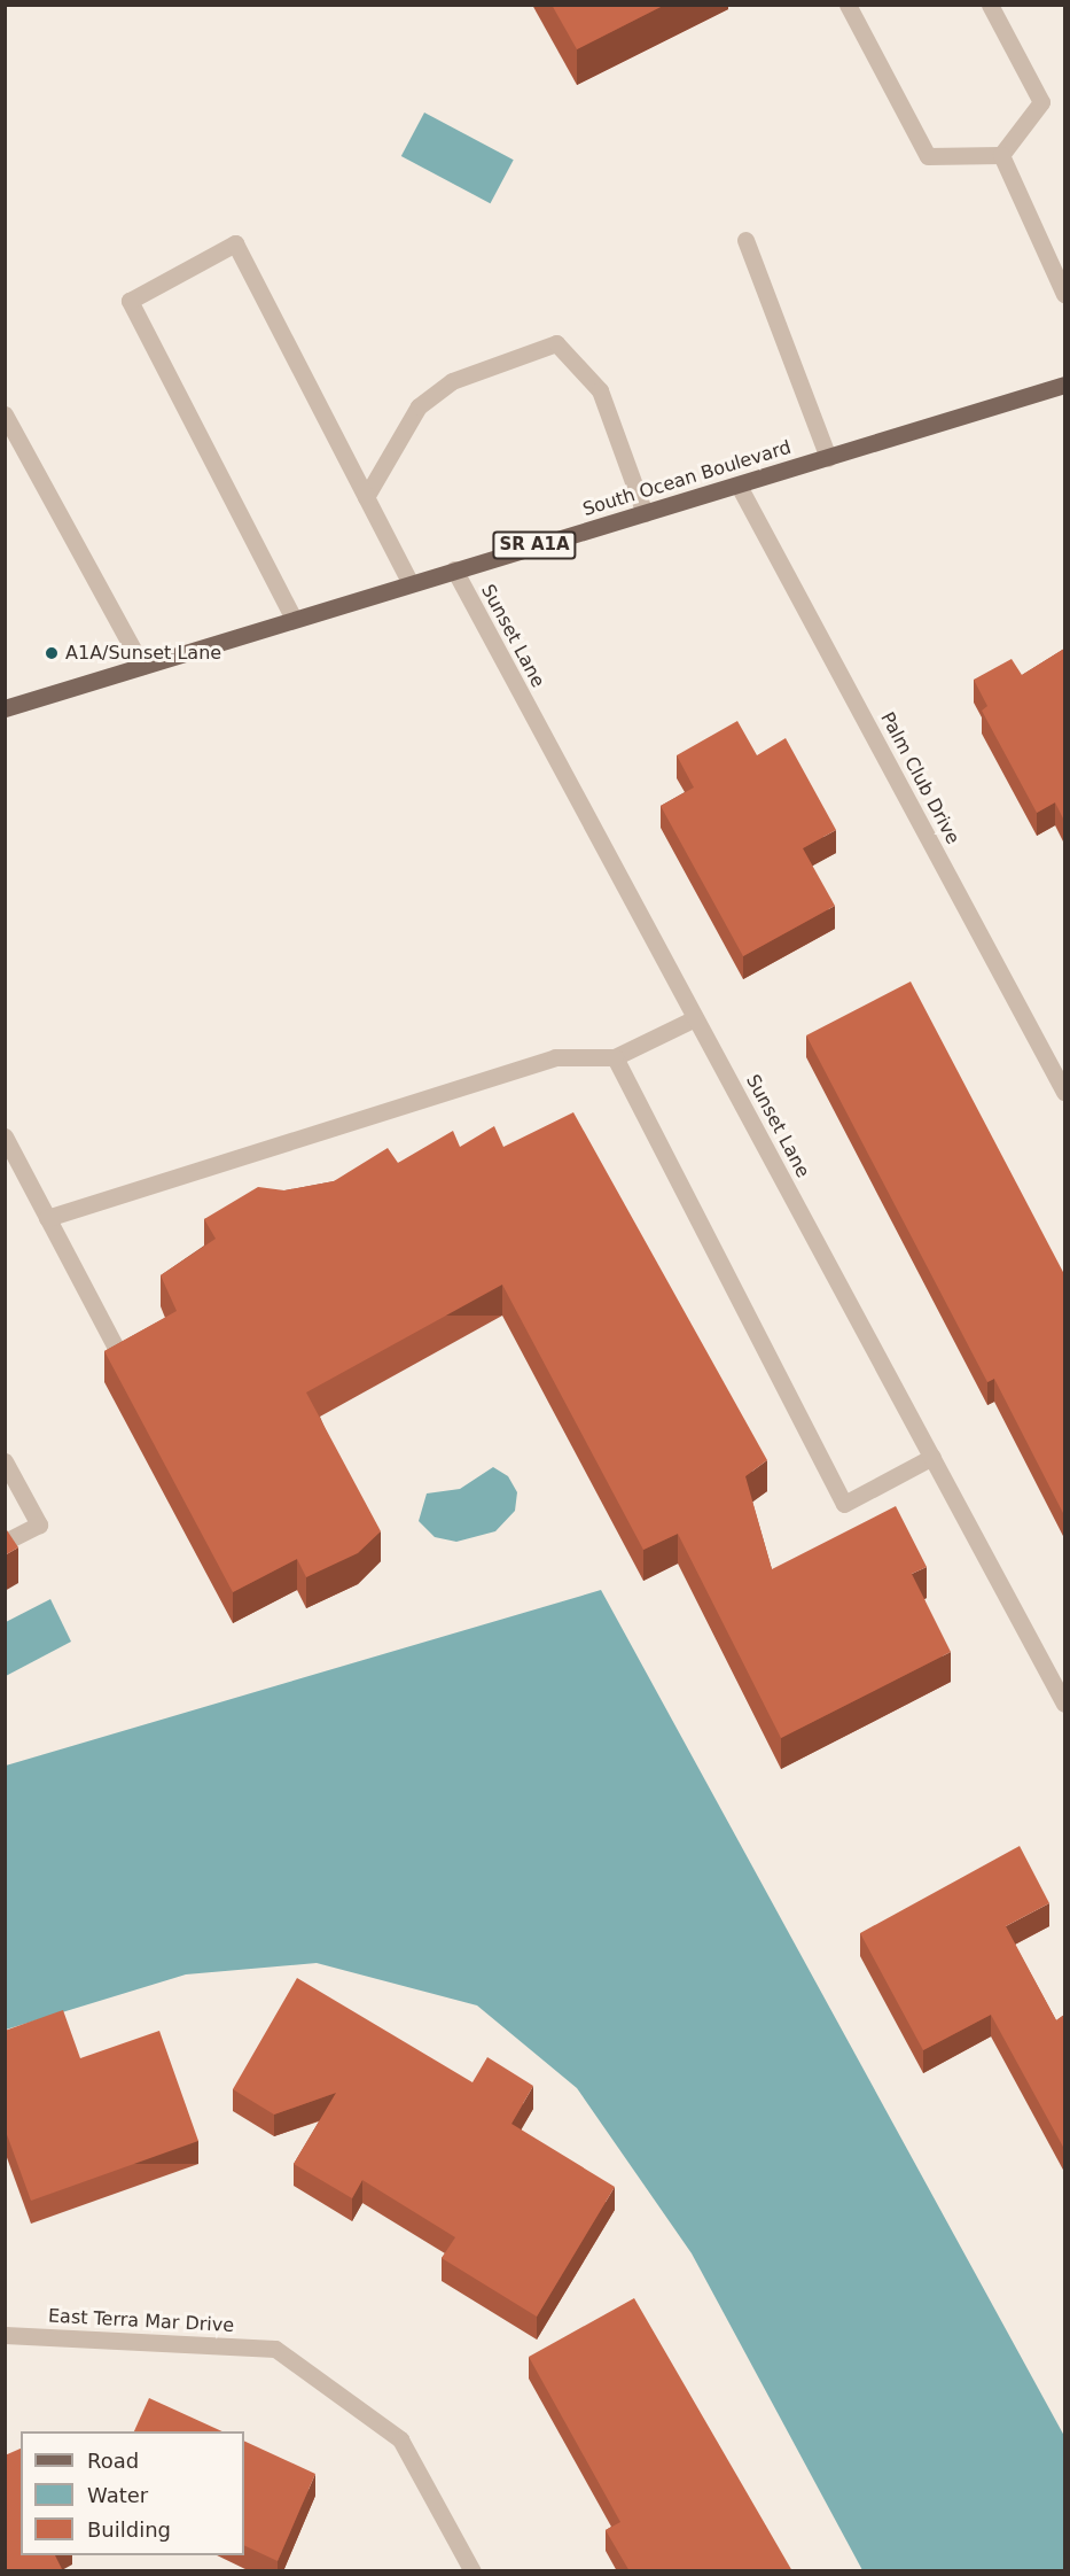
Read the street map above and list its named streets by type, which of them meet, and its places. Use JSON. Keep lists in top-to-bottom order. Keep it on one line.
{"streets":{"main road":["South Ocean Boulevard","SR A1A"],"street":["Sunset Lane","Palm Club Drive","East Terra Mar Drive"]},"crossings":[["South Ocean Boulevard","Sunset Lane"],["South Ocean Boulevard","Palm Club Drive"]],"places":["A1A/Sunset Lane"],"legend":["Road","Water","Building"]}
